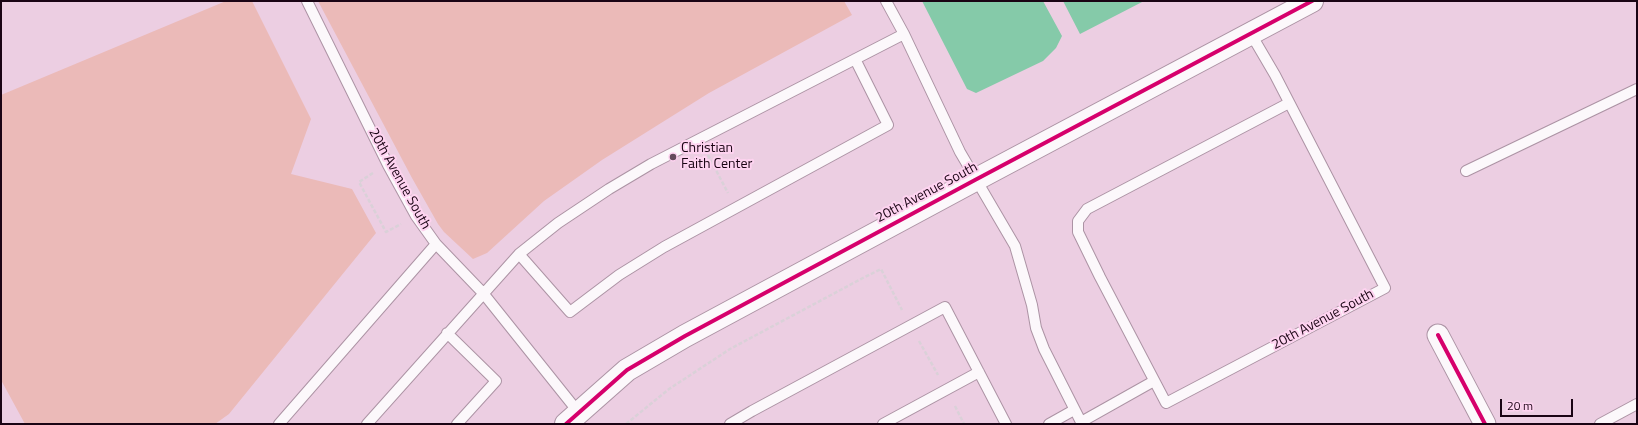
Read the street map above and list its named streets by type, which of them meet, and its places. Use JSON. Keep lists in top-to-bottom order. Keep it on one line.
{"streets":{"street":["20th Avenue South"]},"places":["Christian Faith Center"],"scale_bar":"20 m"}
